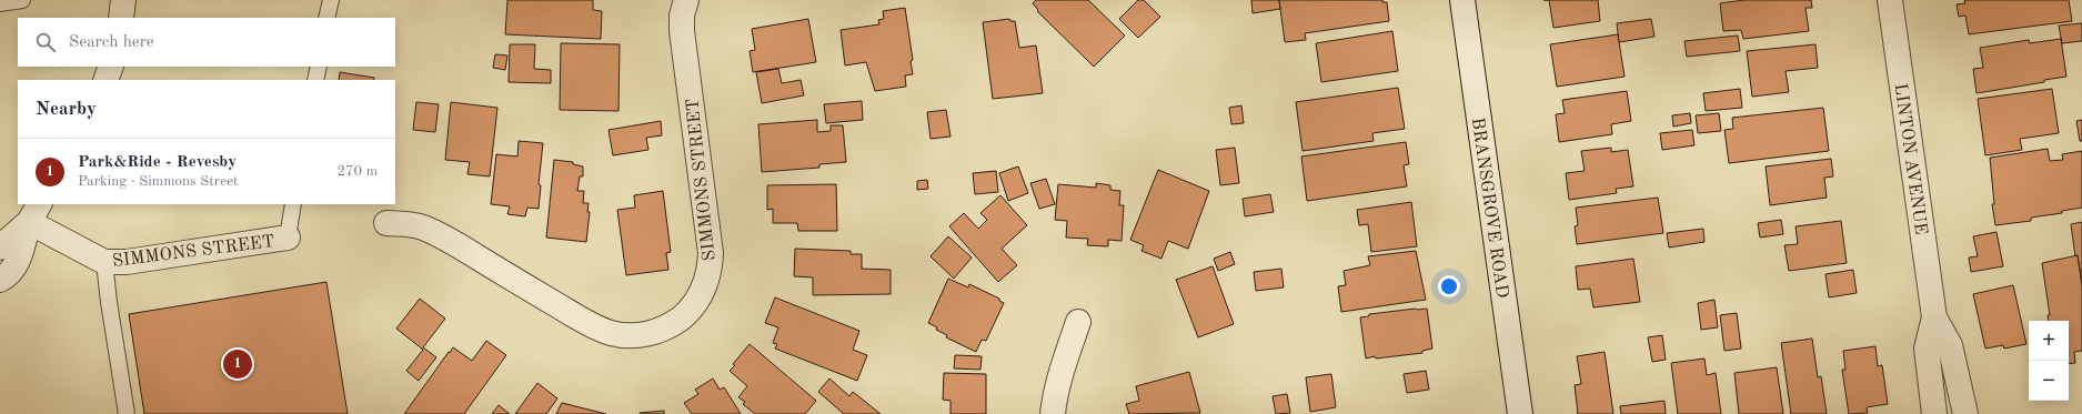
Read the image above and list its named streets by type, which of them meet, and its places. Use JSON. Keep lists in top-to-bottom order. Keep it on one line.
{"streets":{"street":["LINTON AVENUE","SIMMONS STREET","BRANSGROVE ROAD"]},"page":{"search":"Search here","heading":"Nearby","list":[{"mark":"1","name":"Park&Ride - Revesby","note":"Parking · Simmons Street","value":"270 m"}],"map_buttons":["+","−"],"pins":"1"}}
